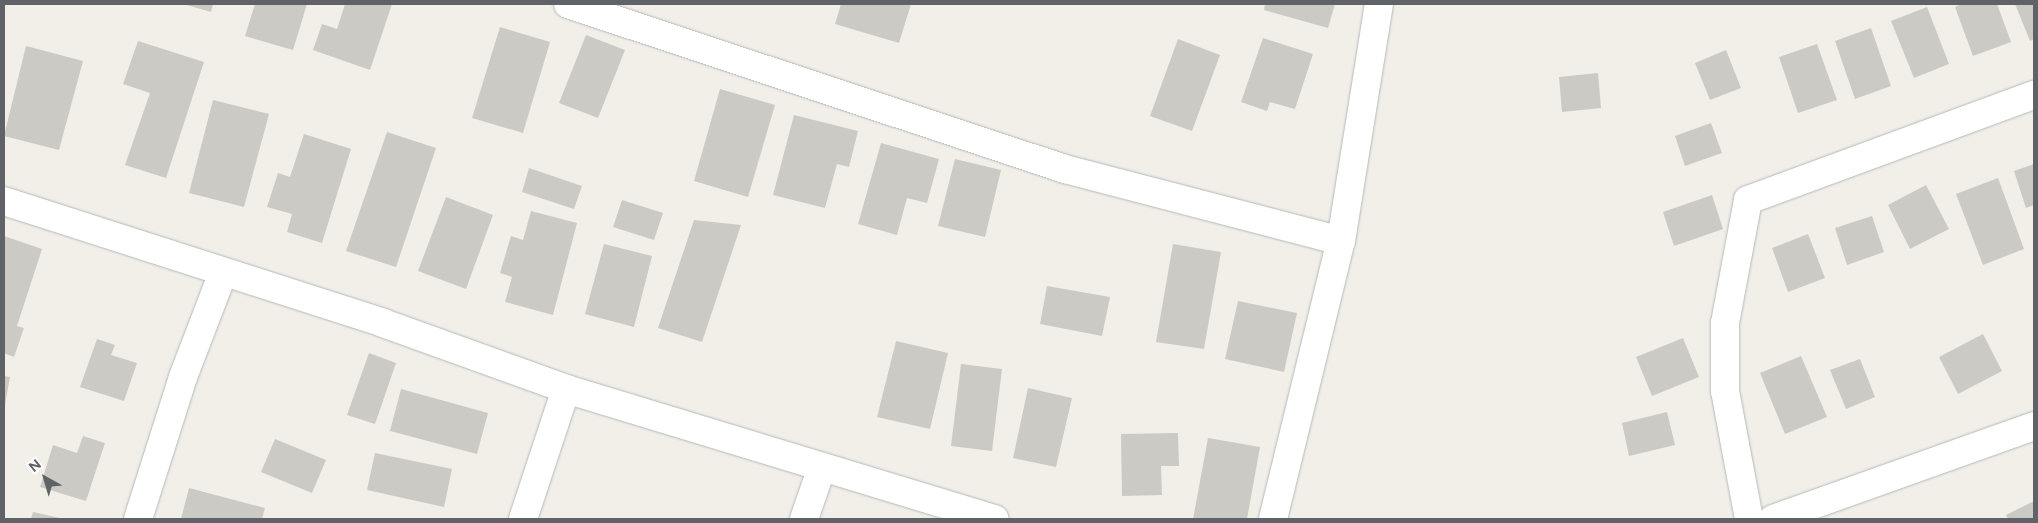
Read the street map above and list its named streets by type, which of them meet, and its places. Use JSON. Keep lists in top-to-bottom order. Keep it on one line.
{"north":"top left"}
